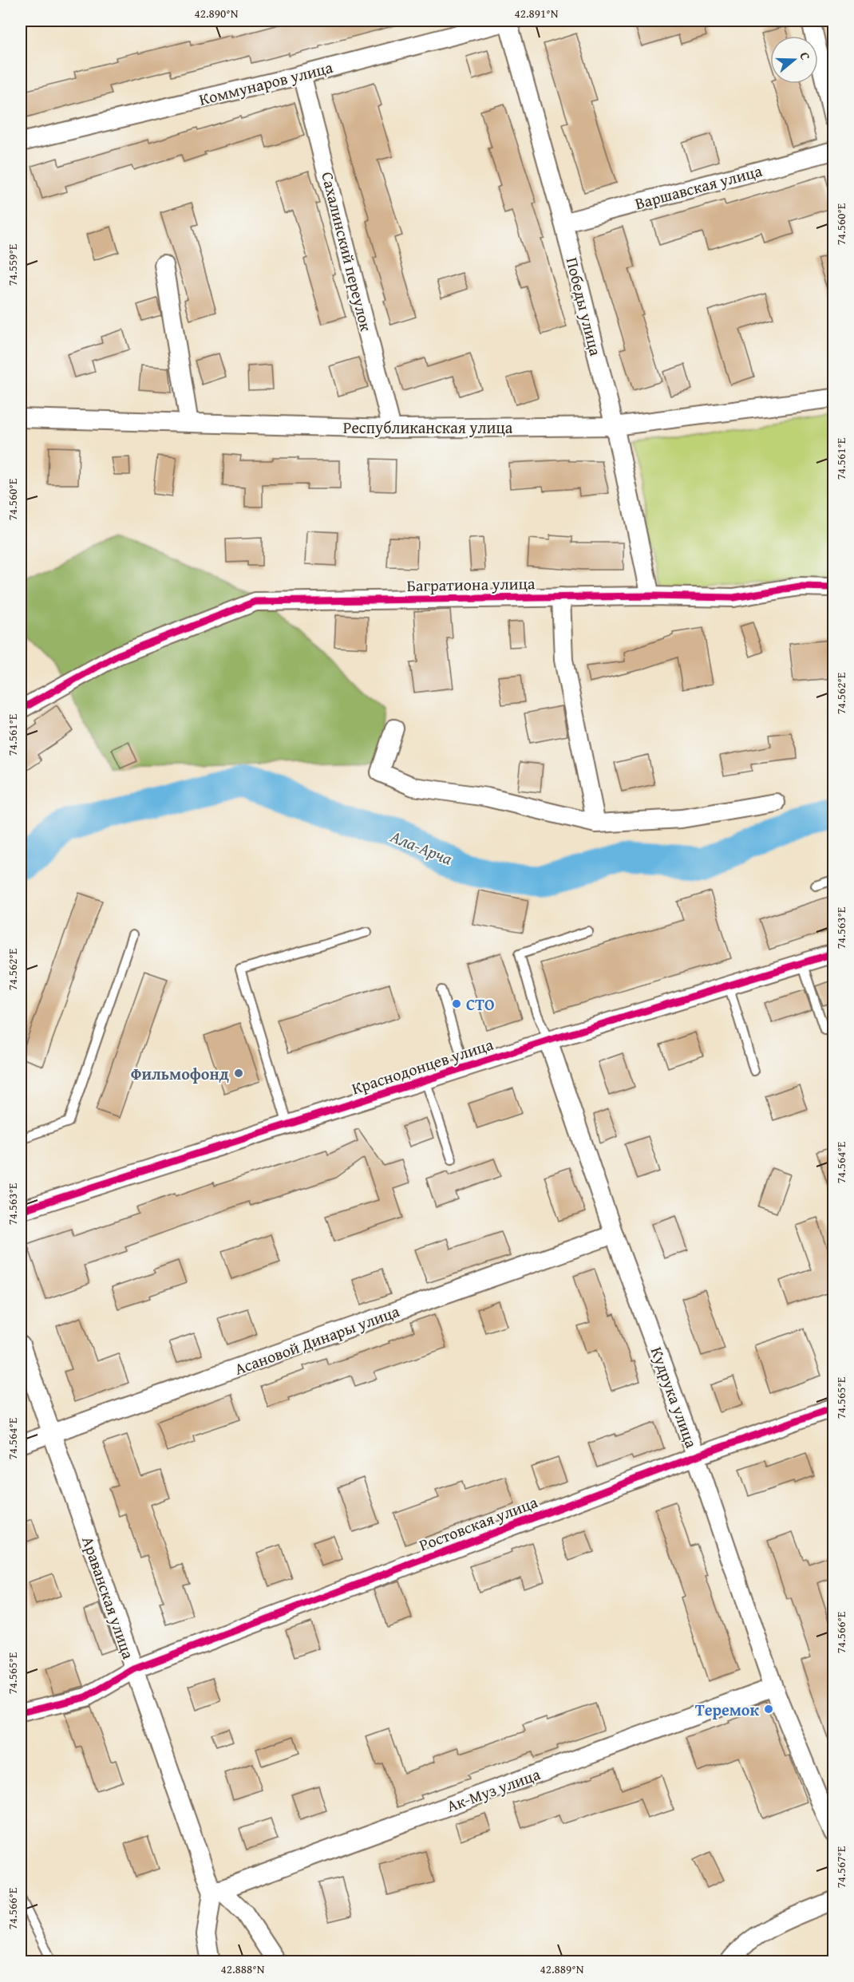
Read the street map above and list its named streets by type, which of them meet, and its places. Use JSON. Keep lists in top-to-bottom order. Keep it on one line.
{"streets":{"street":["Коммунаров улица","Варшавская улица","Сахалинский переулок","Победы улица","Республиканская улица","Багратиона улица","Краснодонцев улица","Асановой Динары улица","Кудрука улица","Ростовская улица","Араванская улица","Ак-Муз улица"]},"crossings":[["Коммунаров улица","Сахалинский переулок"],["Коммунаров улица","Победы улица"],["Варшавская улица","Победы улица"],["Сахалинский переулок","Республиканская улица"],["Победы улица","Республиканская улица"],["Победы улица","Багратиона улица"],["Краснодонцев улица","Кудрука улица"],["Асановой Динары улица","Кудрука улица"],["Асановой Динары улица","Араванская улица"],["Кудрука улица","Ростовская улица"],["Кудрука улица","Ак-Муз улица"],["Ростовская улица","Араванская улица"],["Араванская улица","Ак-Муз улица"]],"water":["Ала-Арча"],"places":["СТО","Фильмофонд","Теремок"],"north":"right","coordinates":["42.890°N","42.891°N","74.560°E","74.559°E","74.561°E","74.562°E","74.563°E","74.564°E","74.565°E","74.566°E","74.567°E","42.888°N","42.889°N"]}
